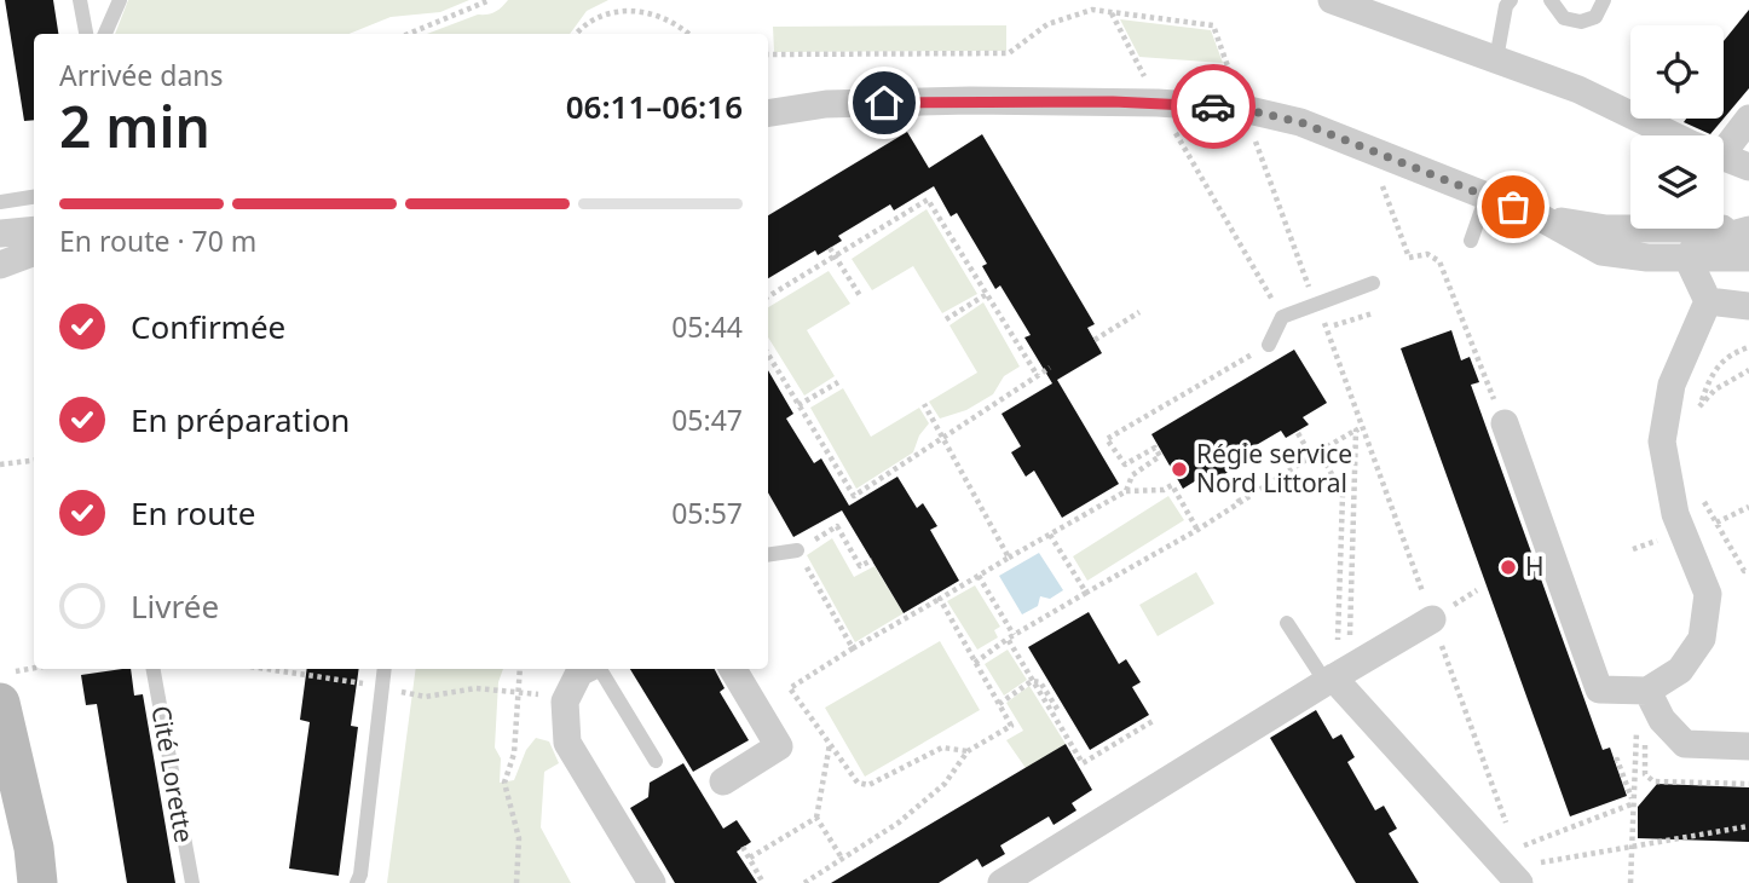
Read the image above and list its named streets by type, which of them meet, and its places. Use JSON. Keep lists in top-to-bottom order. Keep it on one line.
{"streets":{"lane":["Cité Lorette"]},"places":["Régie service Nord Littoral","H"],"page":{"heading":["2 min","Arrivée dans","06:11–06:16"],"bar":"En route · 70 m","list":[["Confirmée","05:44"],["En préparation","05:47"],["En route","05:57"],"Livrée"]}}
